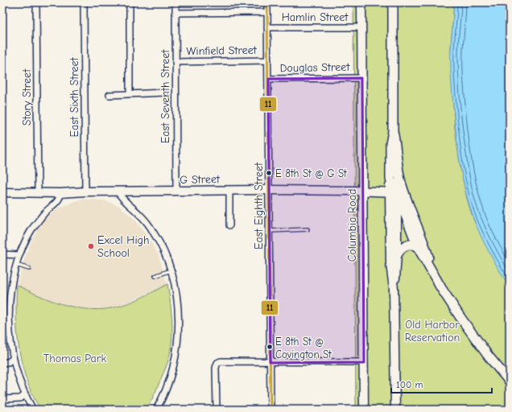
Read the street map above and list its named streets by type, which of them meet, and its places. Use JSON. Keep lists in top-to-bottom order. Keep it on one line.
{"streets":{"main road":["G Street","Columbia Road"],"street":["Hamlin Street","Winfield Street","Douglas Street","East Seventh Street","Story Street","East Sixth Street","East Eighth Street"]},"crossings":[["Hamlin Street","East Eighth Street"],["Hamlin Street","Columbia Road"],["Winfield Street","East Seventh Street"],["Winfield Street","East Eighth Street"],["Douglas Street","East Eighth Street"],["Douglas Street","Columbia Road"],["East Seventh Street","G Street"],["Story Street","G Street"],["East Sixth Street","G Street"],["G Street","East Eighth Street"],["G Street","Columbia Road"]],"parks":["Old Harbor Reservation","Thomas Park"],"places":["E 8th St @ G St","Excel High School","E 8th St @ Covington St"],"lines":["transit line 11"],"scale_bar":"100 m"}
